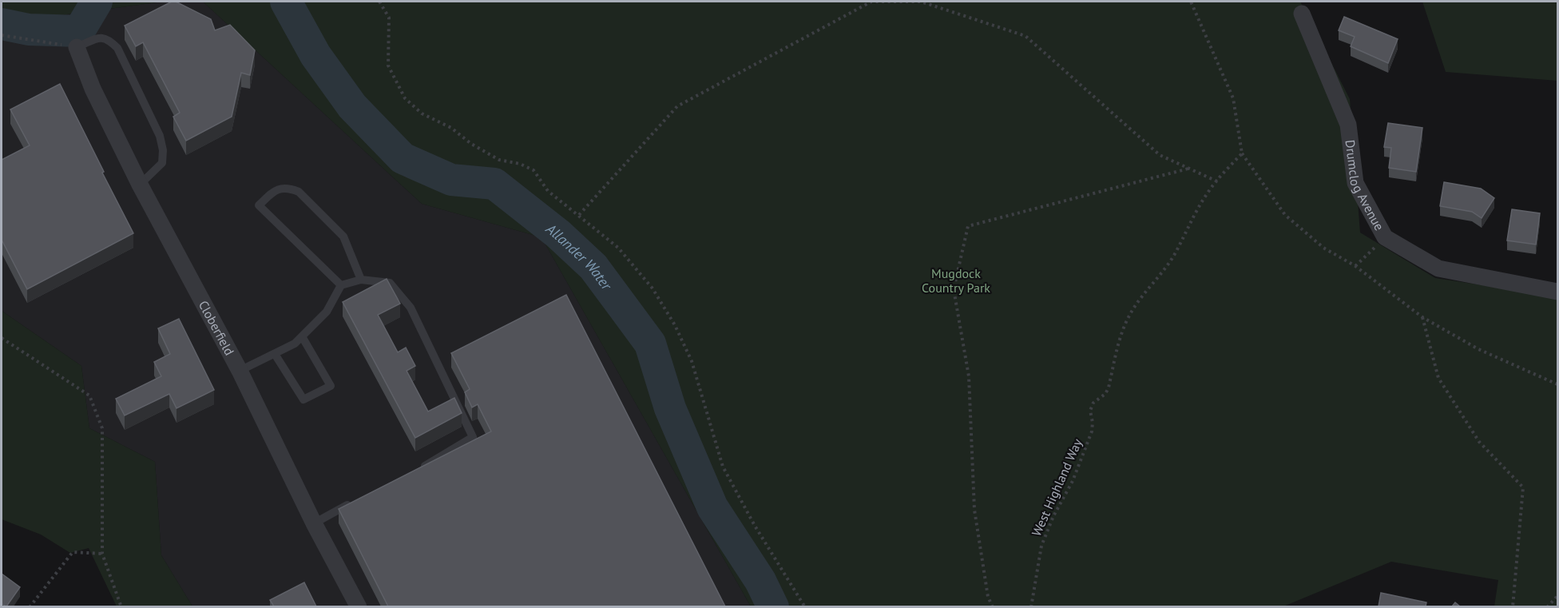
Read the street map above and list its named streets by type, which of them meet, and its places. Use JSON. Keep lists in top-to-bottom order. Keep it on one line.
{"streets":{"street":["Drumclog Avenue","Cloberfield"],"path":["West Highland Way"]},"water":["Allander Water"],"parks":["Mugdock Country Park"]}
